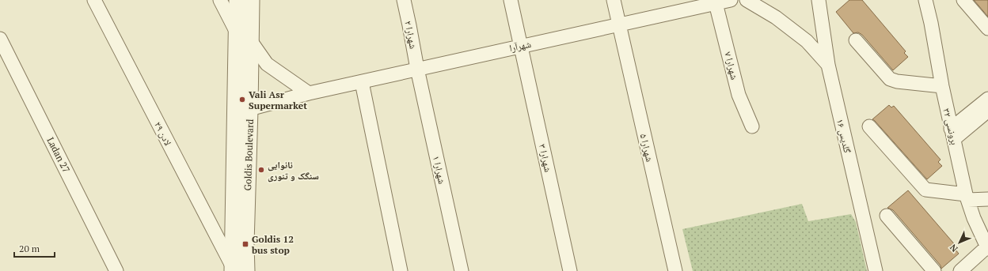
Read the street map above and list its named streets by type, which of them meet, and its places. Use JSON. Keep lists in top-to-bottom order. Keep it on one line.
{"streets":{"street":["شهرارا ۲","شهرآرا","شهرارا ۷","برونسی ۳۲","لادن ۲۹","گلدیس ۱۶","شهرارا ۵","Ladan 27","Goldis Boulevard","شهرارا ۳","شهرارا ۱"]},"crossings":[["شهرارا ۲","شهرآرا"],["شهرارا ۲","شهرارا ۱"],["شهرآرا","شهرارا ۷"],["شهرآرا","شهرارا ۵"],["شهرآرا","Goldis Boulevard"],["شهرآرا","شهرارا ۳"],["شهرآرا","شهرارا ۱"],["لادن ۲۹","Goldis Boulevard"]],"places":{"other":["Vali Asr Supermarket","نانوایی سنگک و تنوری"],"transit":["Goldis 12 bus stop"]},"scale_bar":"20 m","north":"bottom left"}
